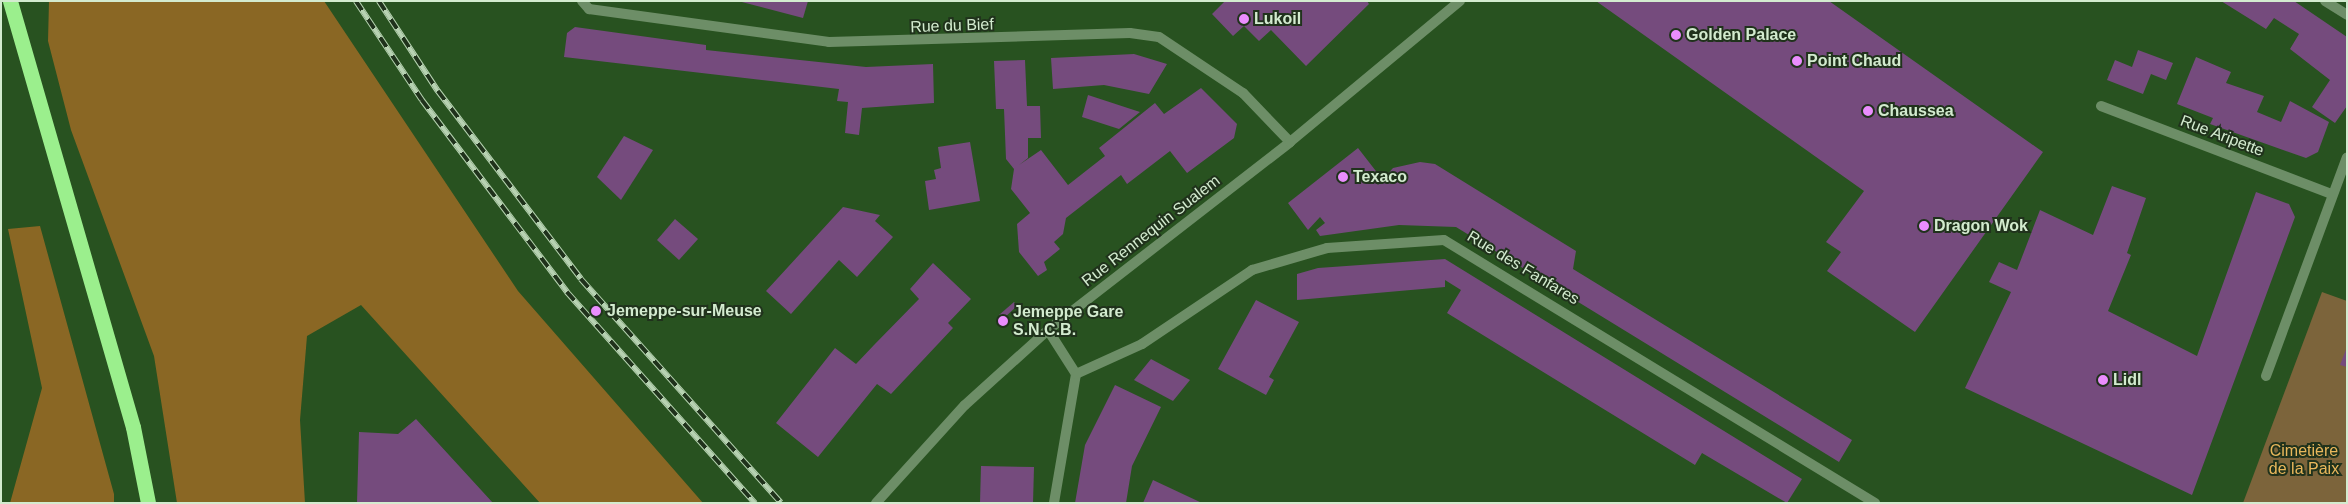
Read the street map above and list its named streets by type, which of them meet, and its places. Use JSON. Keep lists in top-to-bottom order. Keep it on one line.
{"streets":{"street":["Rue du Bief","Rue Aripette","Rue Rennequin Sualem","Rue des Fanfares"]},"crossings":[["Rue du Bief","Rue Rennequin Sualem"]],"parks":["Cimetière de la Paix"],"places":["Lukoil","Golden Palace","Point Chaud","Chaussea","Texaco","Dragon Wok","Jemeppe-sur-Meuse","Jemeppe Gare S.N.C.B.","Lidl"]}
